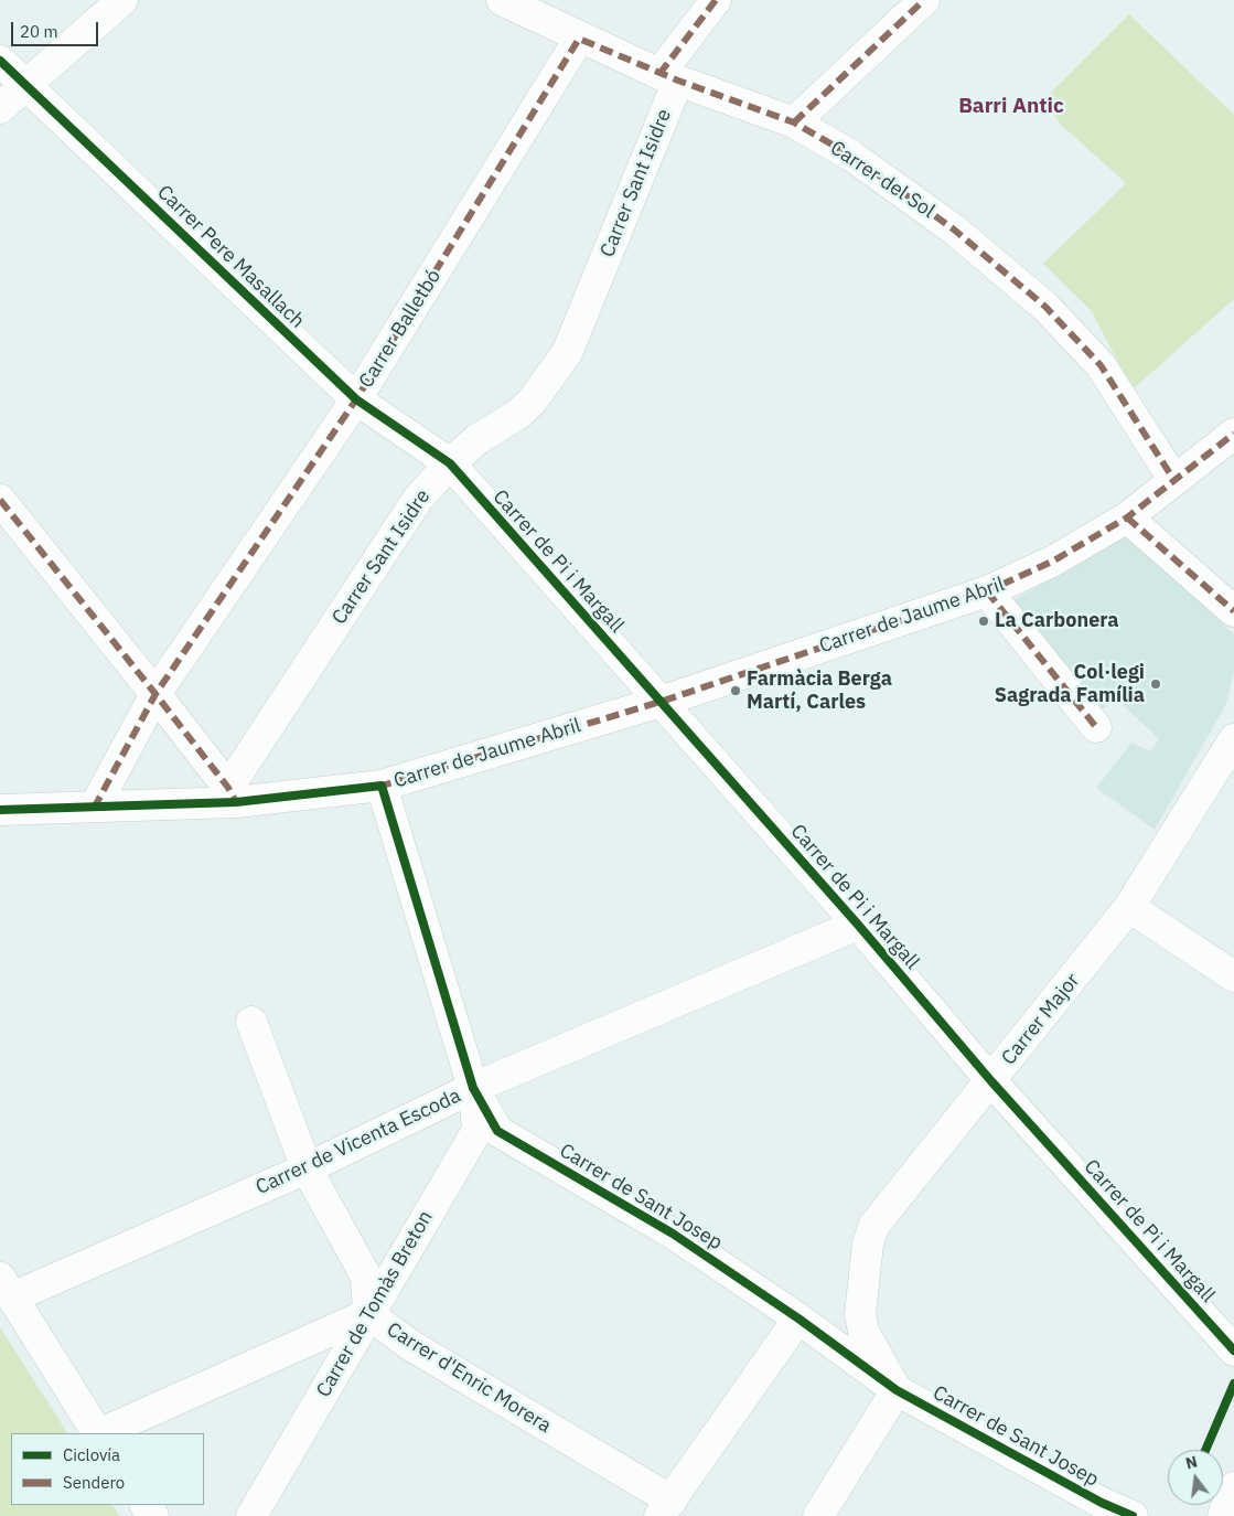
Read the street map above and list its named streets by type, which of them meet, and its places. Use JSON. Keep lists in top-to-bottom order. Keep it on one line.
{"streets":{"street":["Carrer del Sol","Carrer Sant Isidre","Carrer Pere Masallach","Carrer Balletbó","Carrer de Pi i Margall","Carrer de Jaume Abril","Carrer Major","Carrer de Vicenta Escoda","Carrer de Sant Josep","Carrer de Tomàs Breton","Carrer d'Enric Morera"]},"crossings":[["Carrer del Sol","Carrer Sant Isidre"],["Carrer del Sol","Carrer Balletbó"],["Carrer del Sol","Carrer de Jaume Abril"],["Carrer Sant Isidre","Carrer Pere Masallach"],["Carrer Sant Isidre","Carrer de Pi i Margall"],["Carrer Sant Isidre","Carrer de Jaume Abril"],["Carrer Pere Masallach","Carrer Balletbó"],["Carrer Pere Masallach","Carrer de Pi i Margall"],["Carrer Balletbó","Carrer de Jaume Abril"],["Carrer de Pi i Margall","Carrer de Jaume Abril"],["Carrer de Pi i Margall","Carrer Major"],["Carrer de Pi i Margall","Carrer de Vicenta Escoda"],["Carrer de Jaume Abril","Carrer de Sant Josep"],["Carrer Major","Carrer de Sant Josep"],["Carrer de Vicenta Escoda","Carrer de Sant Josep"],["Carrer de Vicenta Escoda","Carrer de Tomàs Breton"],["Carrer de Vicenta Escoda","Carrer d'Enric Morera"],["Carrer de Sant Josep","Carrer de Tomàs Breton"],["Carrer de Tomàs Breton","Carrer d'Enric Morera"]],"districts":["Barri Antic"],"places":["La Carbonera","Col·legi Sagrada Família","Farmàcia Berga Martí, Carles"],"legend":["Ciclovía","Sendero"],"scale_bar":"20 m","north":"top"}
